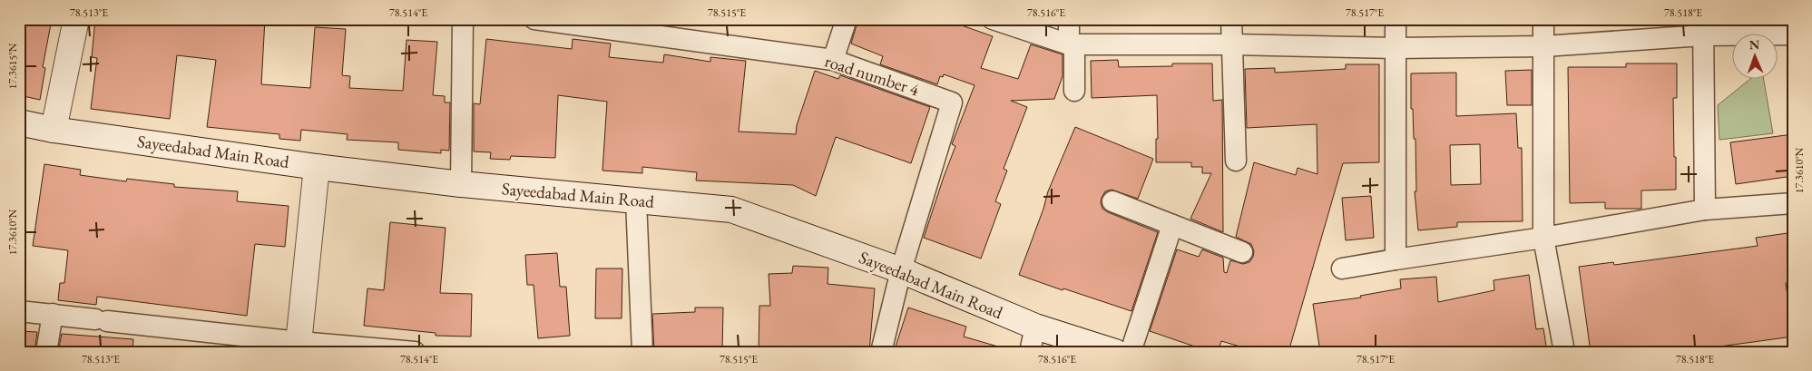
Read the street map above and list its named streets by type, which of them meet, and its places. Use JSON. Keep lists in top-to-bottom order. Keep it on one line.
{"streets":{"main road":["Sayeedabad Main Road"],"street":["road number 4"]},"crossings":[["road number 4","Sayeedabad Main Road"]],"north":"top","coordinates":["78.513°E","78.514°E","78.515°E","78.516°E","78.517°E","78.518°E","17.3615°N","17.3610°N"]}
